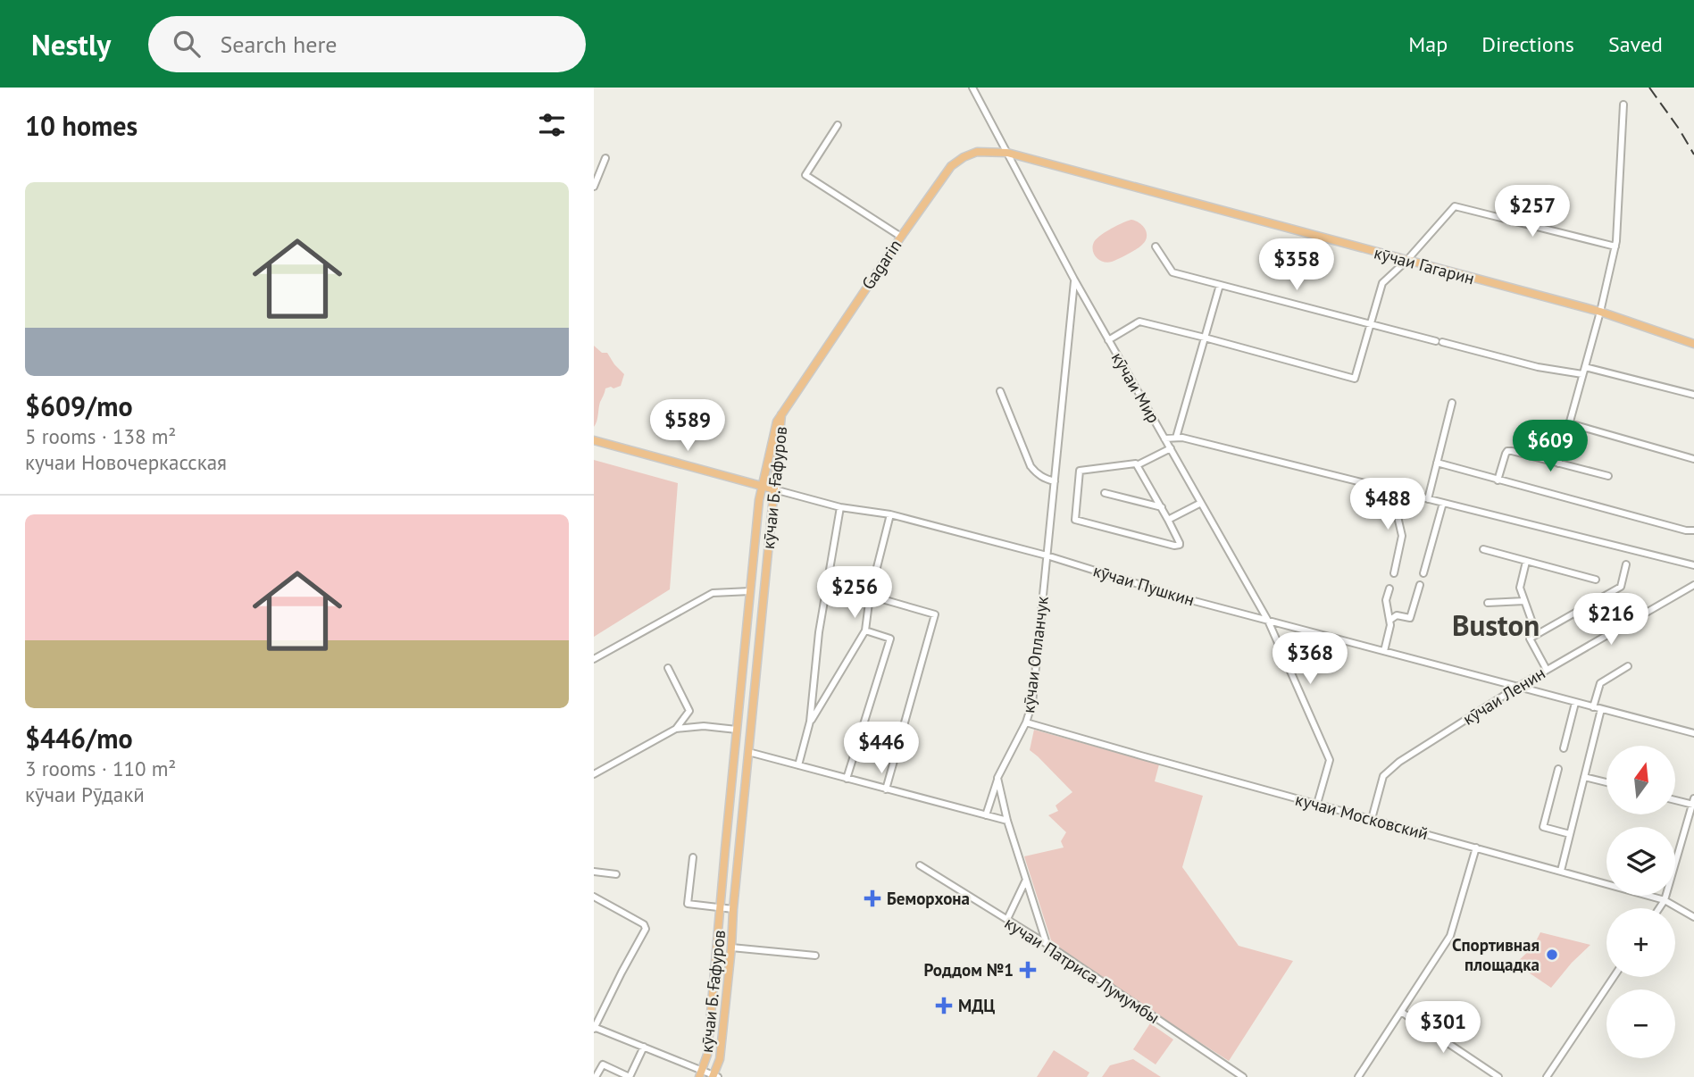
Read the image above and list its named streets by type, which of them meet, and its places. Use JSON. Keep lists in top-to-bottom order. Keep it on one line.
{"streets":{"main road":["Gagarin","кӯчаи Гагарин","кӯчаи Б. Ғафуров","кӯчаи Пушкин"],"street":["кӯчаи Мир","кӯчаи Опланчук","кӯчаи Ленин","кучаи Московский","кучаи Патриса Лумумбы"]},"crossings":[["Gagarin","кӯчаи Гагарин"],["Gagarin","кӯчаи Мир"],["Gagarin","кӯчаи Б. Ғафуров"],["кӯчаи Гагарин","кӯчаи Мир"],["кӯчаи Мир","кӯчаи Пушкин"],["кӯчаи Мир","кӯчаи Опланчук"],["кӯчаи Б. Ғафуров","кӯчаи Пушкин"],["кӯчаи Пушкин","кӯчаи Опланчук"],["кӯчаи Пушкин","кӯчаи Ленин"],["кӯчаи Опланчук","кучаи Московский"],["кӯчаи Ленин","кучаи Московский"]],"districts":["Buston"],"places":{"health":["Беморхона","Роддом №1","МДЦ"],"other":["Спортивная площадка"]},"north":"top","page":{"header":"Nestly","search":"Search here","nav":["Map","Directions","Saved"],"heading":"10 homes","list":[{"name":"$609/mo","note":"5 rooms · 138 m² · кучаи Новочеркасская"},{"name":"$446/mo","note":"3 rooms · 110 m² · кӯчаи Рӯдакӣ"}],"price":["$257","$358","$589","$609","$488","$256","$216","$368","$446","$301"],"map_buttons":["+","−"]}}
